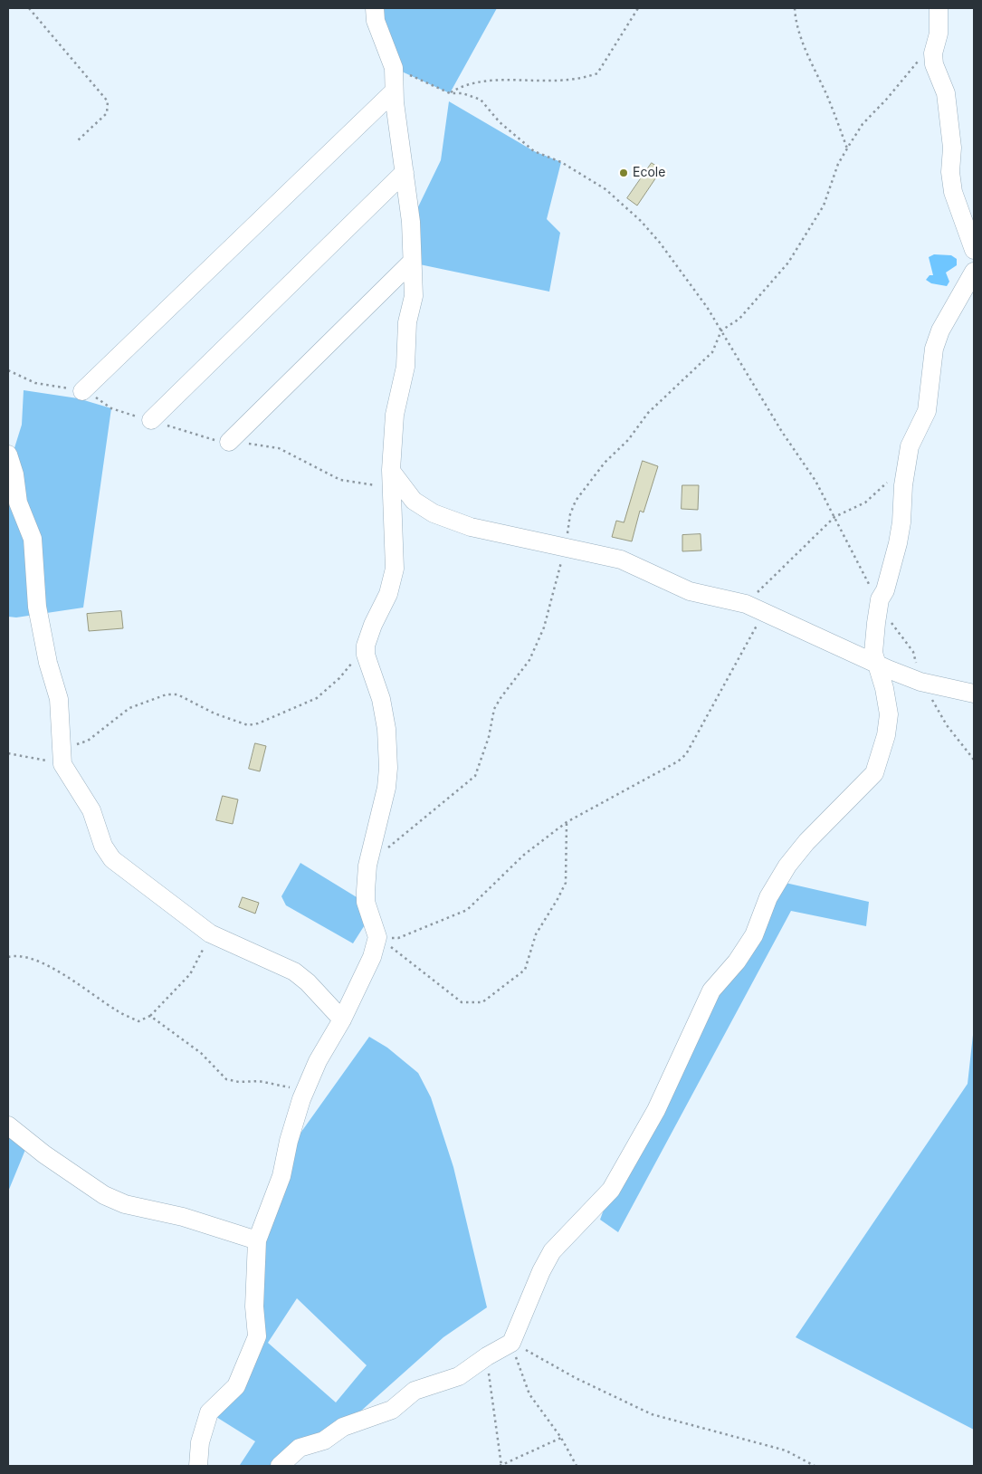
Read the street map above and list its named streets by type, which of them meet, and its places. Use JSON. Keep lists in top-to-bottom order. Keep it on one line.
{"places":["Ecole"]}
